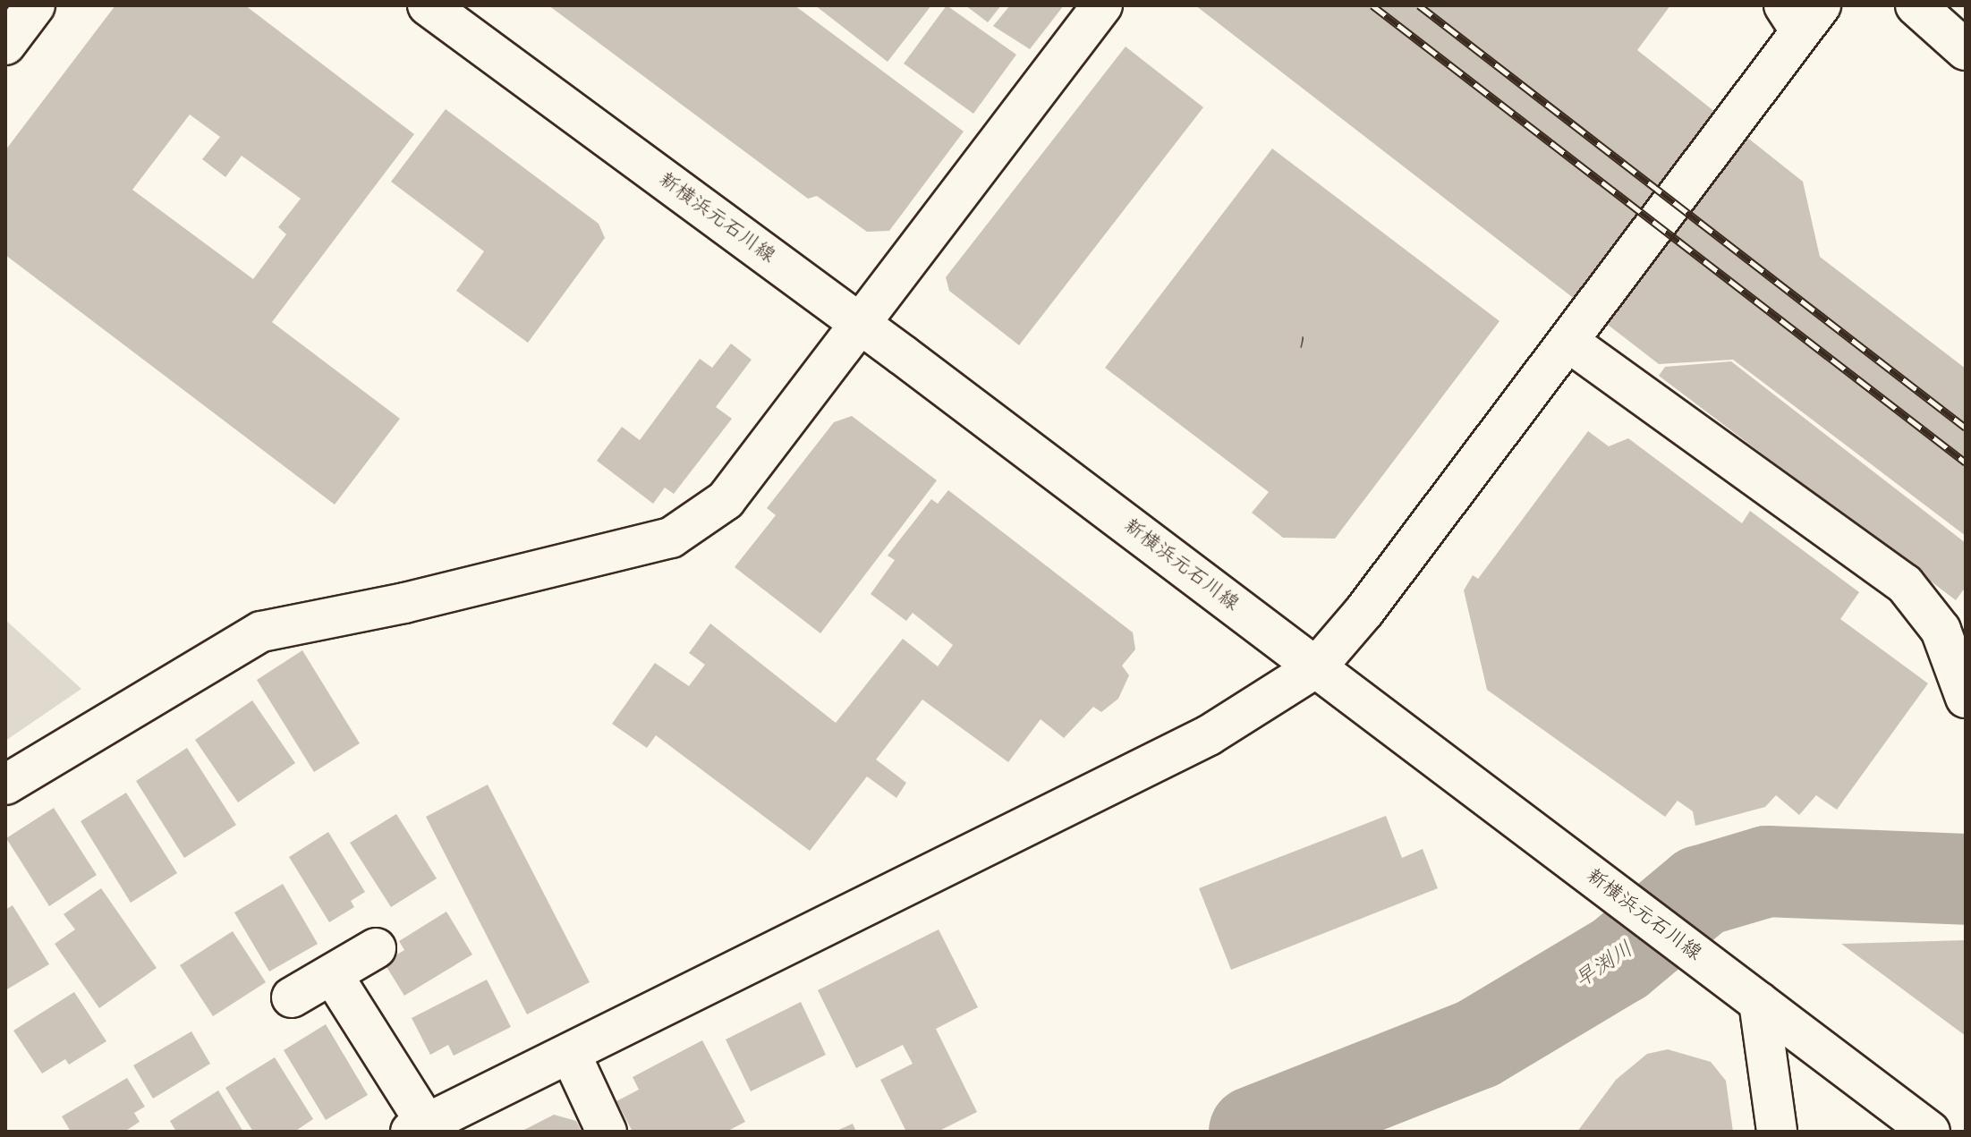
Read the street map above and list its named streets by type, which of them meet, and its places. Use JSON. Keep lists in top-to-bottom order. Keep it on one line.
{"streets":{"street":["新横浜元石川線"]},"water":["早渕川"],"house_numbers":["1"]}
